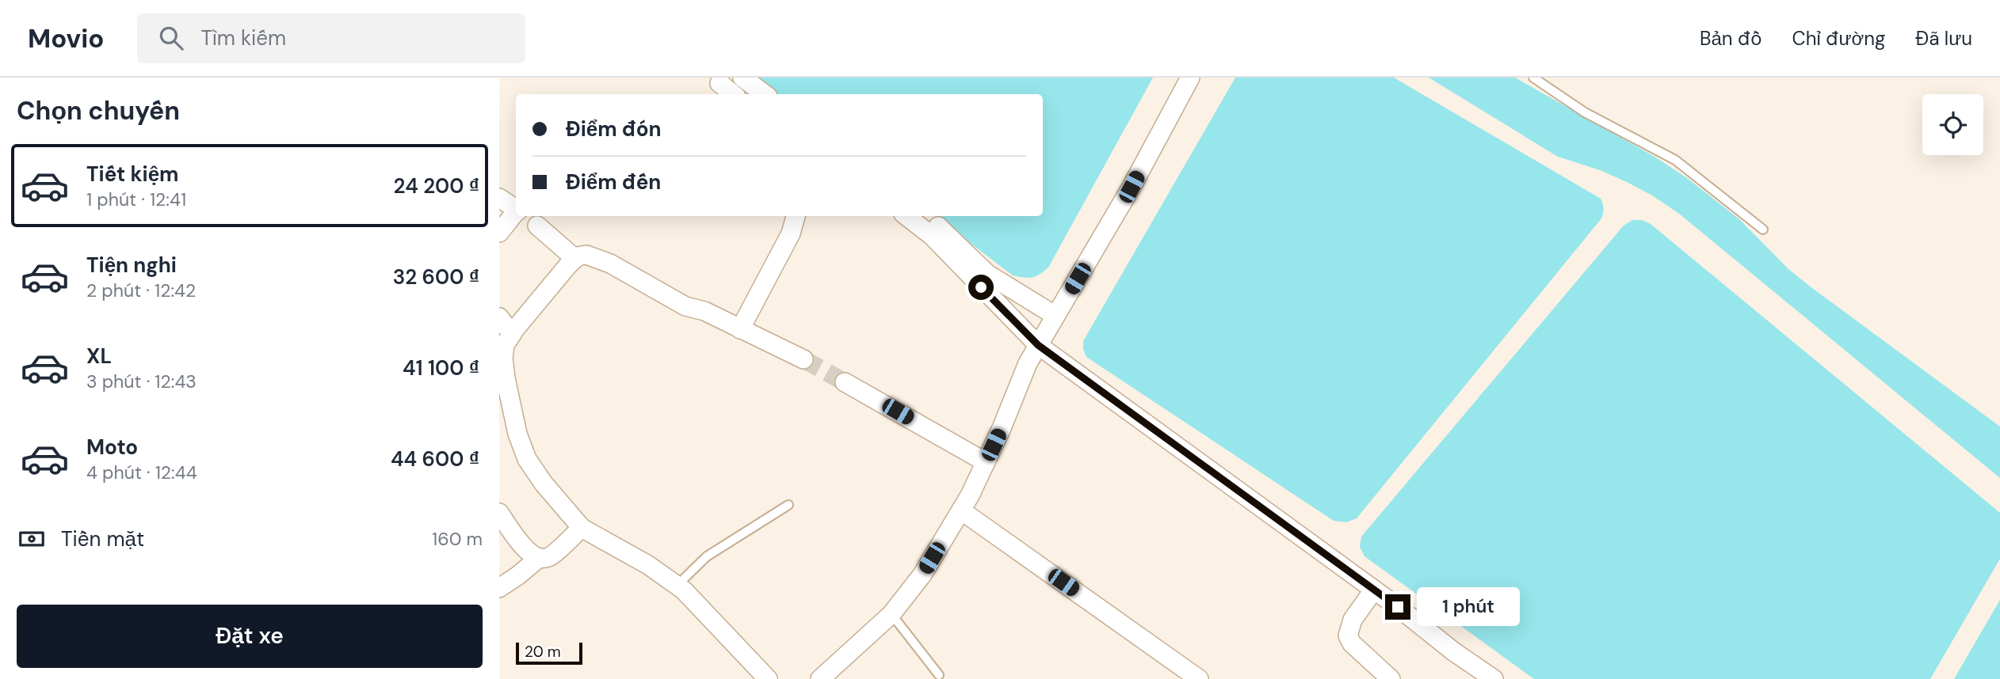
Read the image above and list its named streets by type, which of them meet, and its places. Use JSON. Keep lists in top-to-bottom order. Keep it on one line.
{"scale_bar":"20 m","page":{"header":"Movio","search":"Tìm kiếm","nav":["Bản đồ","Chỉ đường","Đã lưu"],"heading":"Chọn chuyến","banner":["Điểm đón","Điểm đến"],"list":[{"name":"Tiết kiệm","note":"1 phút · 12:41","value":"24 200 ₫"},{"name":"Tiện nghi","note":"2 phút · 12:42","value":"32 600 ₫"},{"name":"XL","note":"3 phút · 12:43","value":"41 100 ₫"},{"name":"Moto","note":"4 phút · 12:44","value":"44 600 ₫"}],"pay":["Tiền mặt","160 m"],"bubble":"1 phút","buttons":"Đặt xe","scale":"20 m"}}
